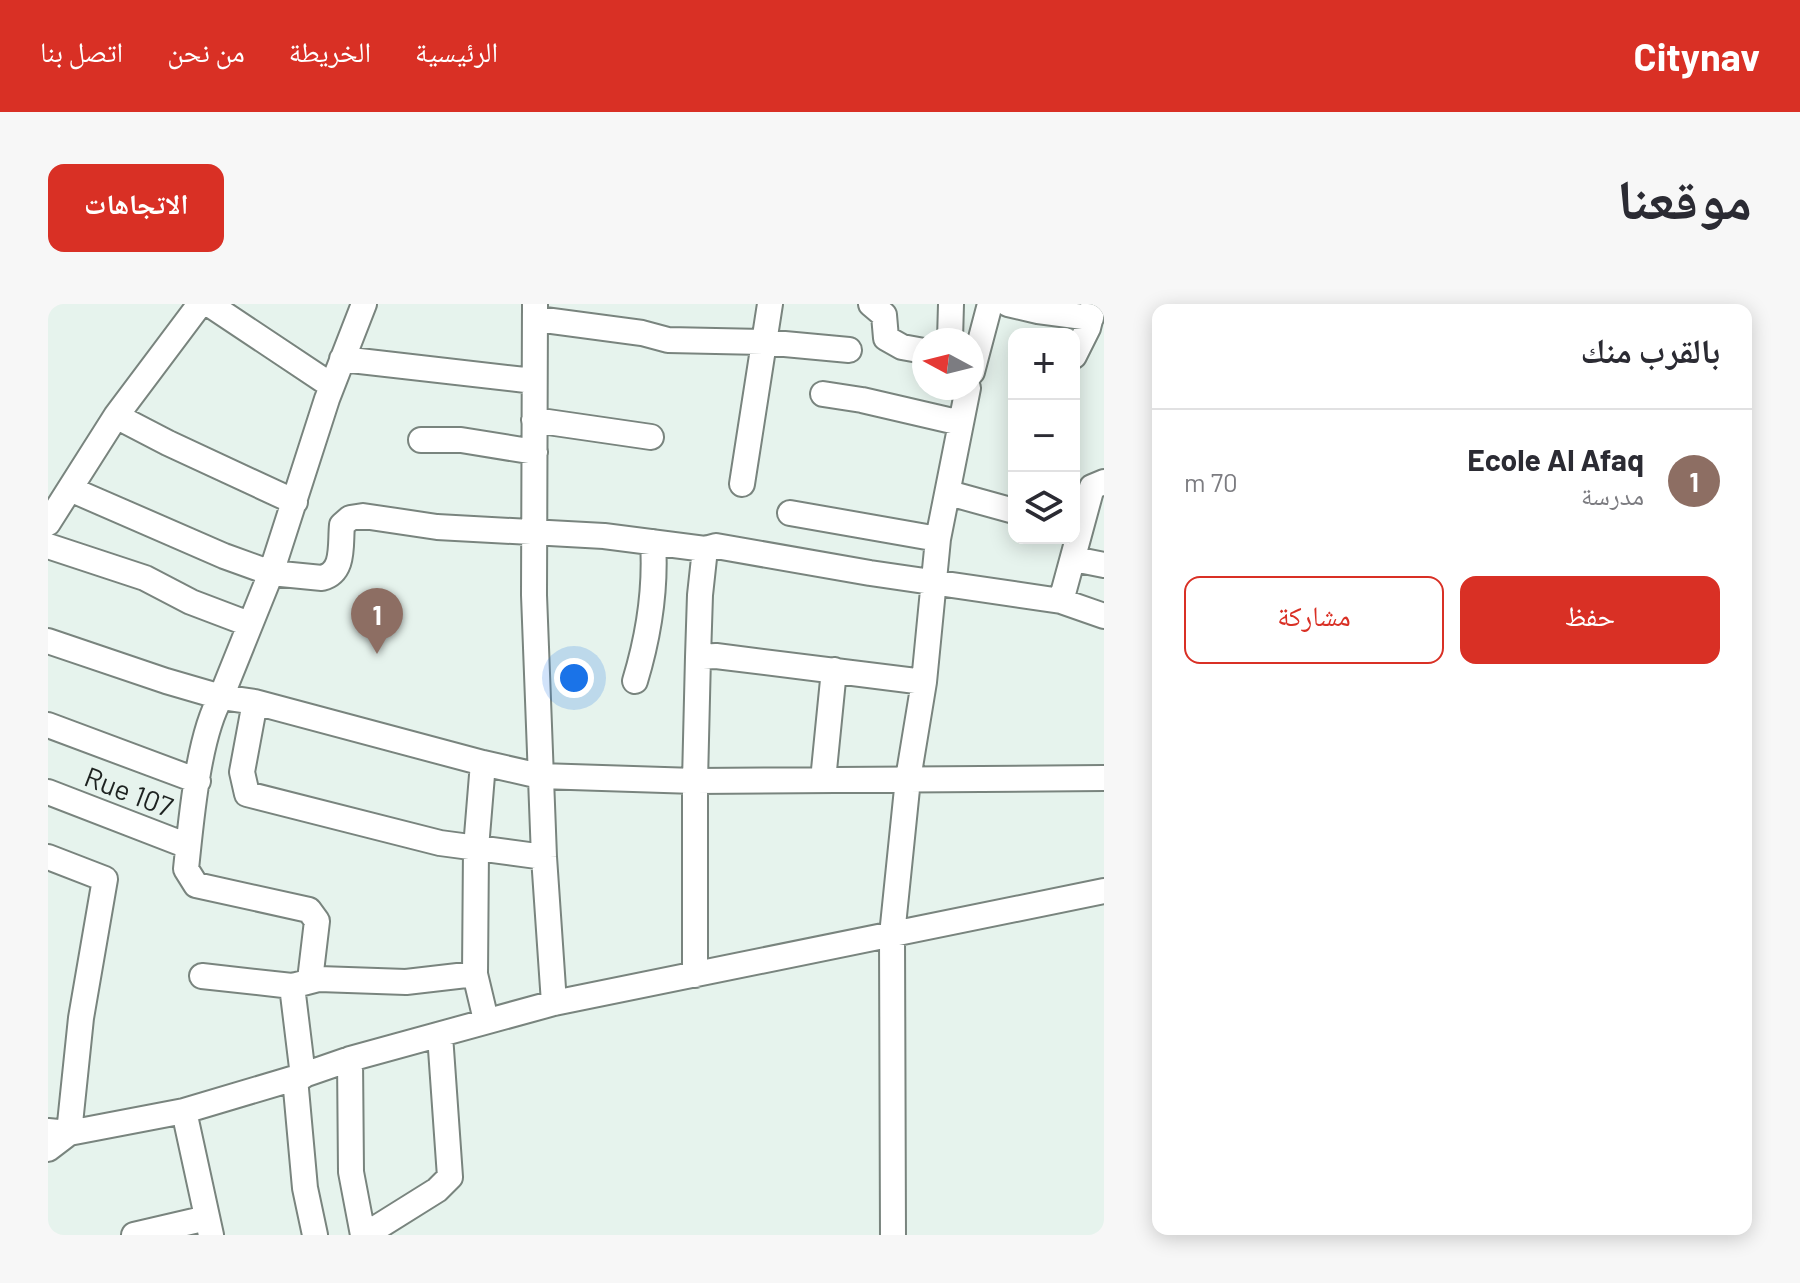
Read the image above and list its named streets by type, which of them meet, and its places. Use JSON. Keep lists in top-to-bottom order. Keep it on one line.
{"streets":{"street":["Rue 107"]},"north":"left","page":{"header":"Citynav","nav":["الرئيسية","الخريطة","من نحن","اتصل بنا"],"title":"موقعنا","buttons":["الاتجاهات",["حفظ","مشاركة"]],"heading":"بالقرب منك","map_buttons":["+","−"],"list":[{"mark":"1","name":"Ecole Al Afaq","note":"مدرسة","value":"70 m"}],"pins":"1"}}
